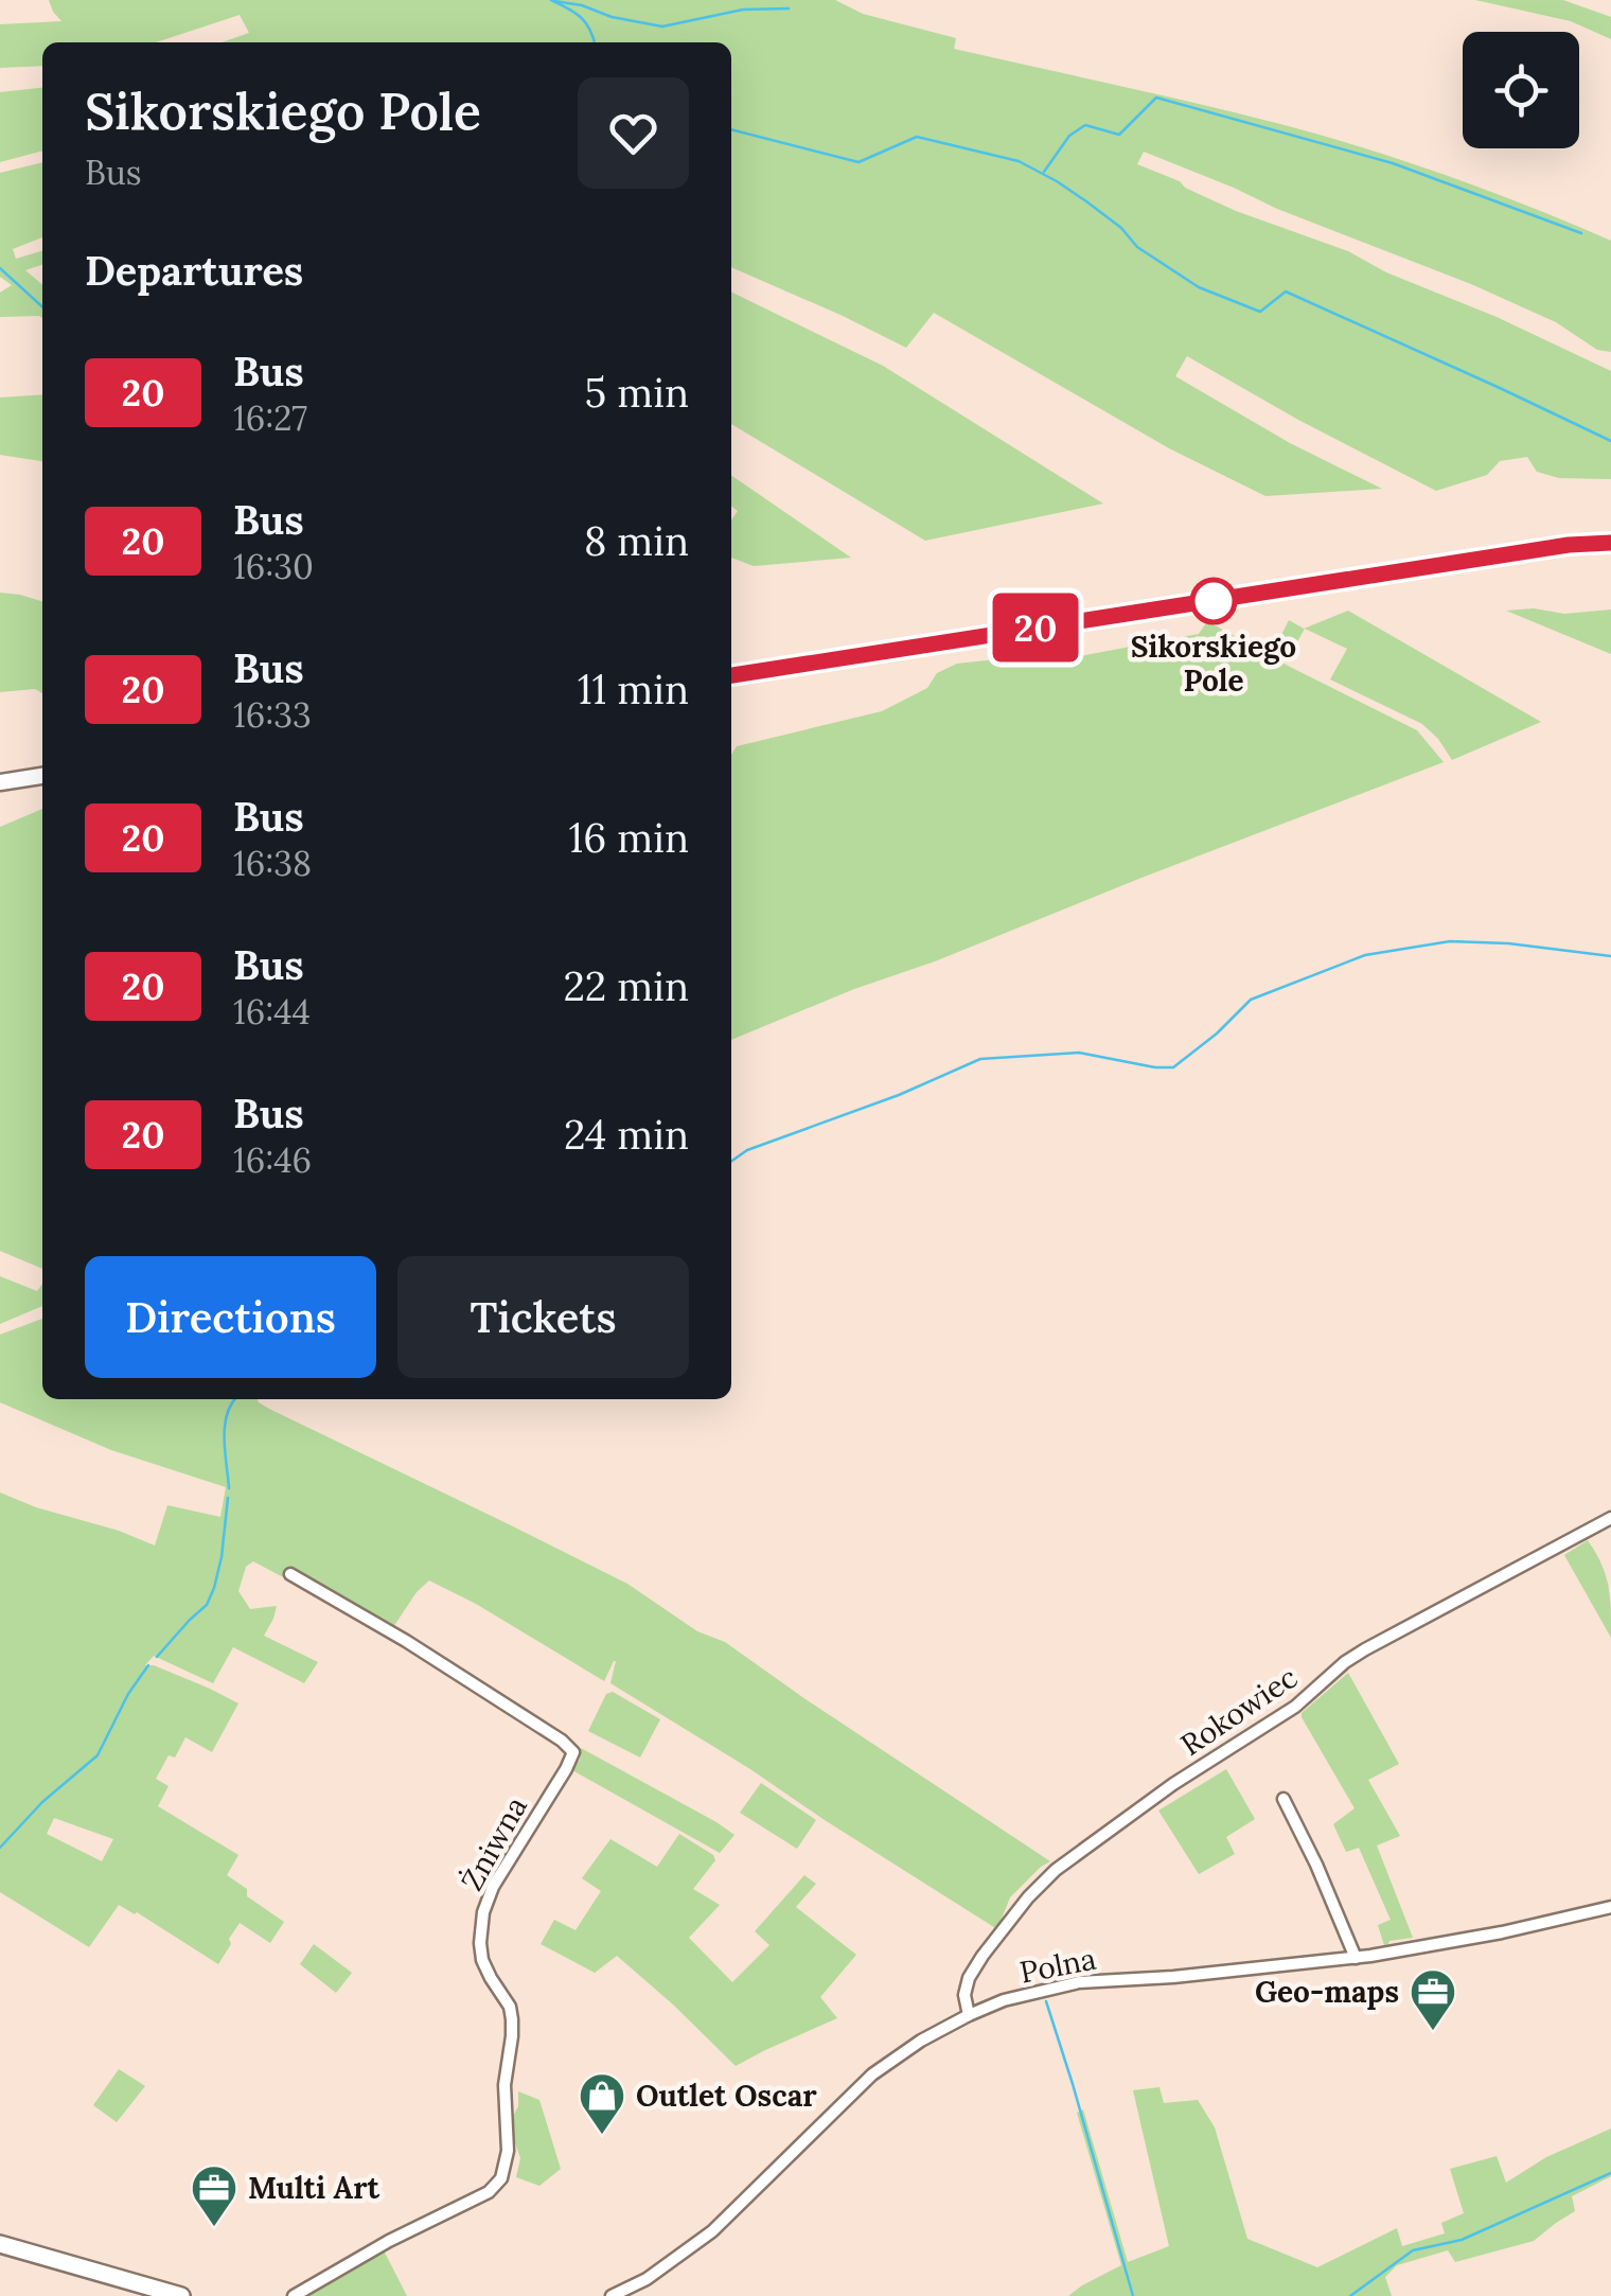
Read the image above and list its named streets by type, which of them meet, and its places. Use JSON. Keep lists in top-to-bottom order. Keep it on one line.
{"streets":{"street":["Rokowiec","Żniwna","Polna"]},"crossings":[["Rokowiec","Polna"]],"places":{"other":["Sikorskiego Pole"],"office":["Geo-maps","Multi Art"],"shop":["Outlet Oscar"]},"lines":["bus line 20"],"page":{"on_map":"20","heading":[["Sikorskiego Pole","Bus"],"Departures"],"list":[{"mark":"20","name":"Bus","note":"16:27","value":"5 min"},{"mark":"20","name":"Bus","note":"16:30","value":"8 min"},{"mark":"20","name":"Bus","note":"16:33","value":"11 min"},{"mark":"20","name":"Bus","note":"16:38","value":"16 min"},{"mark":"20","name":"Bus","note":"16:44","value":"22 min"},{"mark":"20","name":"Bus","note":"16:46","value":"24 min"}],"buttons":["Directions","Tickets"]}}
